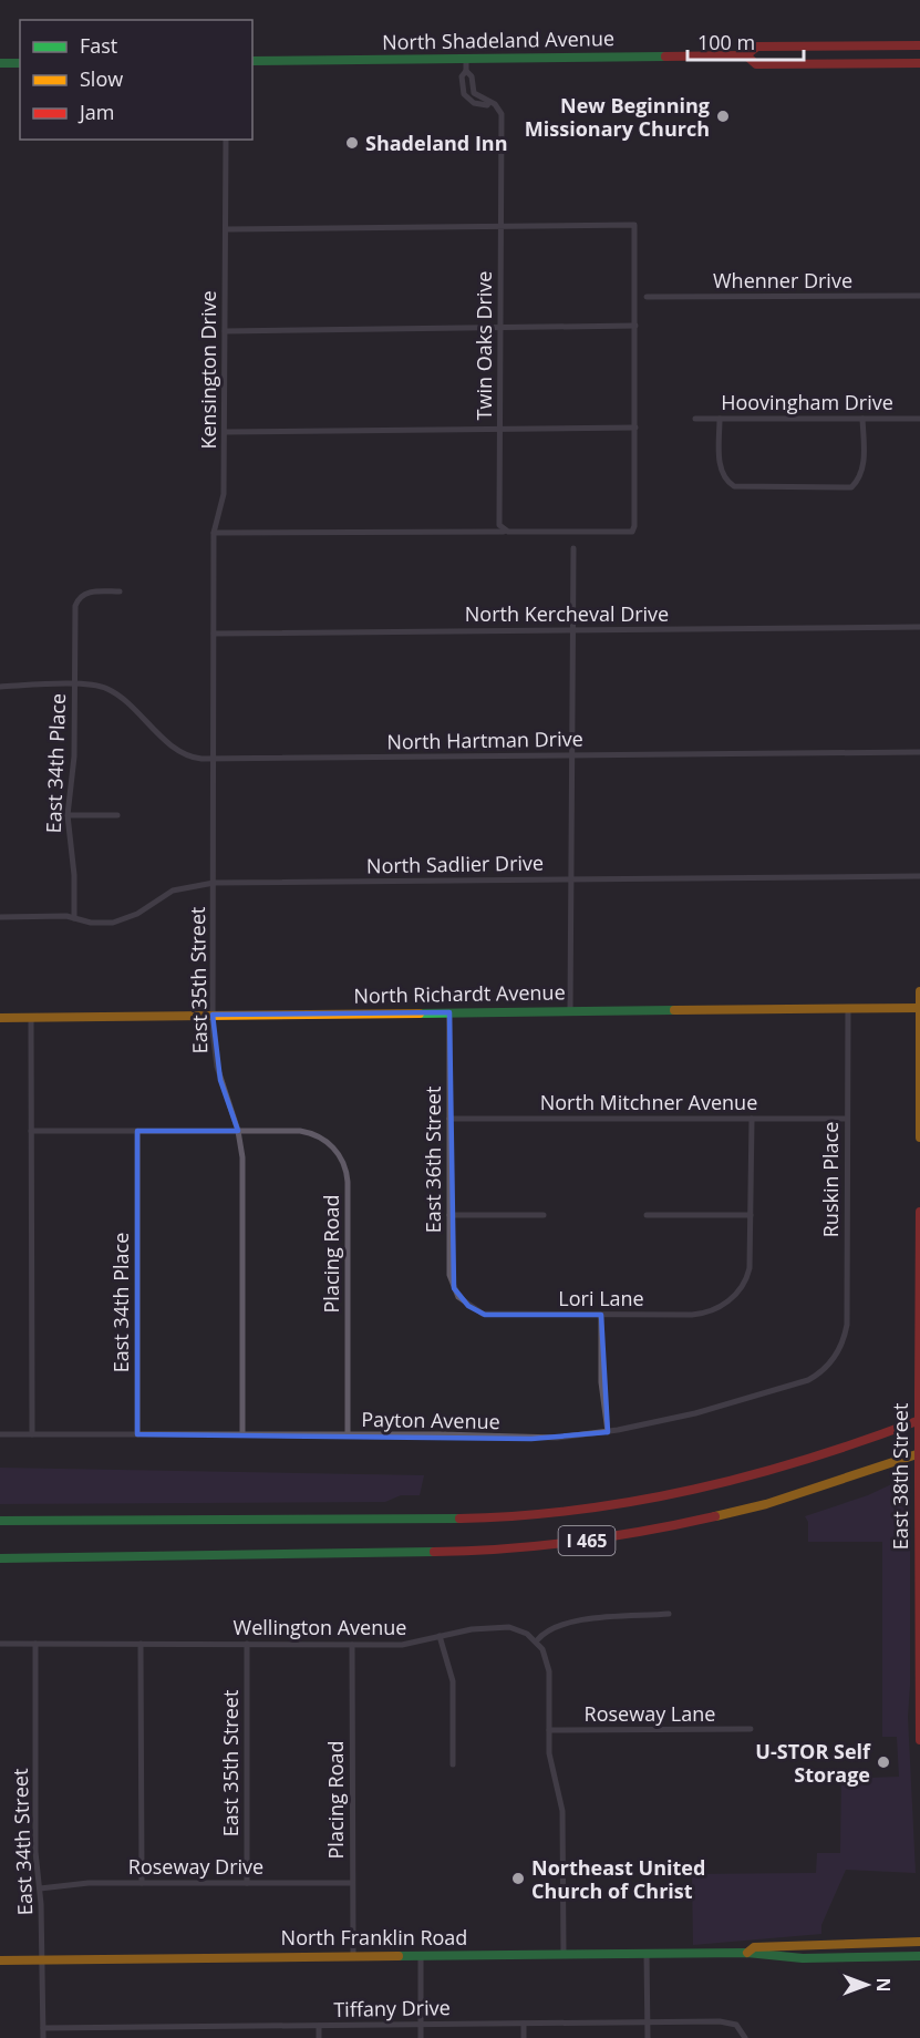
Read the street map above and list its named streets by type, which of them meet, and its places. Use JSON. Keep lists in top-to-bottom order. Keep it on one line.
{"streets":{"main road":["North Shadeland Avenue","North Richardt Avenue","East 38th Street","I 465","North Franklin Road"],"street":["Whenner Drive","Twin Oaks Drive","Kensington Drive","Hoovingham Drive","North Kercheval Drive","North Hartman Drive","East 34th Place","North Sadlier Drive","East 35th Street","North Mitchner Avenue","East 36th Street","Ruskin Place","Placing Road","Lori Lane","Payton Avenue","Wellington Avenue","Roseway Lane","East 34th Street","Roseway Drive","Tiffany Drive"]},"crossings":[["North Shadeland Avenue","Twin Oaks Drive"],["Kensington Drive","East 35th Street"],["North Kercheval Drive","East 35th Street"],["North Hartman Drive","East 34th Place"],["North Hartman Drive","East 35th Street"],["East 34th Place","North Sadlier Drive"],["East 34th Place","Payton Avenue"],["North Sadlier Drive","East 35th Street"],["East 35th Street","North Richardt Avenue"],["East 35th Street","Placing Road"],["East 35th Street","Payton Avenue"],["East 35th Street","Wellington Avenue"],["East 35th Street","Roseway Drive"],["North Richardt Avenue","East 36th Street"],["North Richardt Avenue","Ruskin Place"],["North Mitchner Avenue","East 36th Street"],["North Mitchner Avenue","Ruskin Place"],["East 36th Street","Lori Lane"],["Ruskin Place","Payton Avenue"],["Placing Road","Payton Avenue"],["Placing Road","Wellington Avenue"],["Placing Road","Roseway Drive"],["Placing Road","North Franklin Road"],["Wellington Avenue","East 34th Street"],["East 34th Street","Roseway Drive"],["East 34th Street","North Franklin Road"],["East 34th Street","Tiffany Drive"]],"places":["New Beginning Missionary Church","Shadeland Inn","U-STOR Self Storage","Northeast United Church of Christ"],"legend":["Fast","Slow","Jam"],"scale_bar":"100 m","north":"right"}
